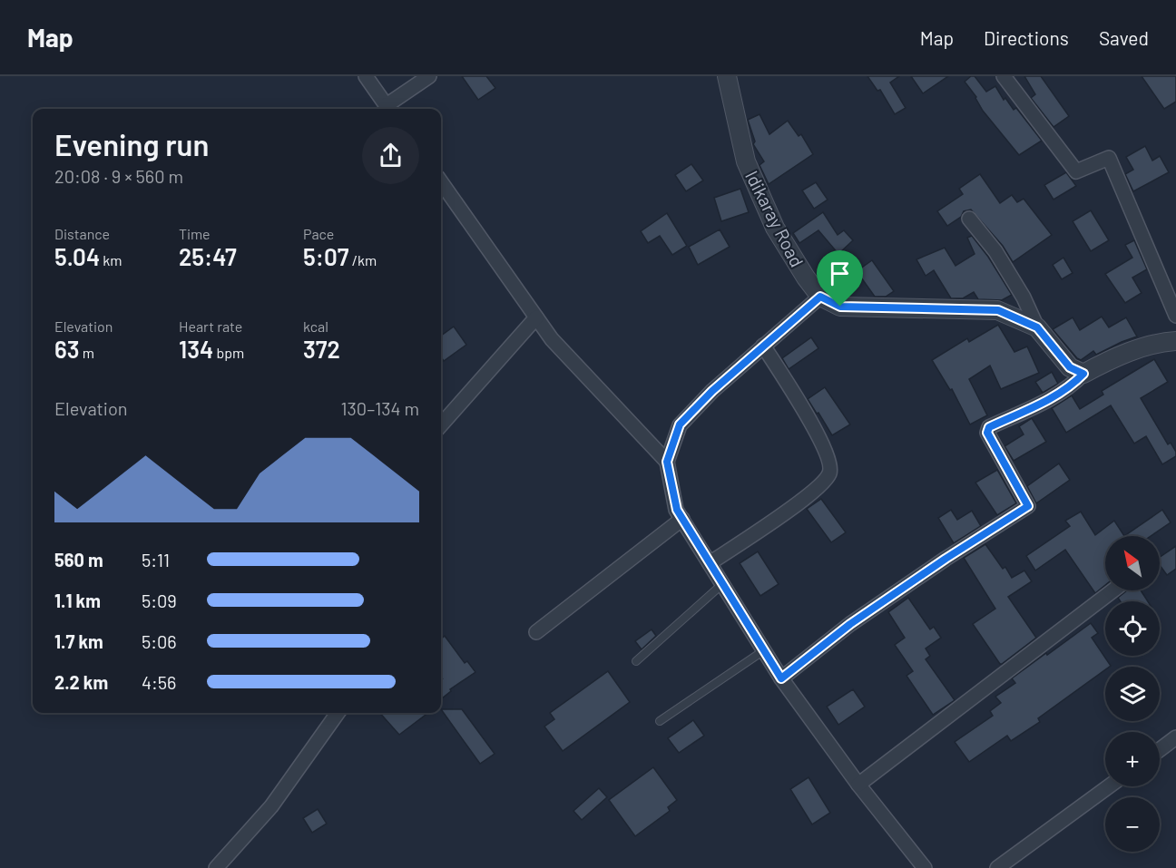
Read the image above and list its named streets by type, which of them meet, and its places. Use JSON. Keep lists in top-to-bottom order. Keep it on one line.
{"streets":{"street":["Idikaray Road"]},"north":"top left","page":{"header":"Map","nav":["Map","Directions","Saved"],"heading":["Evening run","20:08 · 9 × 560 m"],"stats":[["Distance","5.04 km"],["Time","25:47"],["Pace","5:07 /km"],["Elevation","63 m"],["Heart rate","134 bpm"],["kcal","372"]],"chart":["Elevation","130–134 m"],"map_buttons":["+","−"],"list":[{"name":"560 m","note":"5:11"},{"name":"1.1 km","note":"5:09"},{"name":"1.7 km","note":"5:06"},{"name":"2.2 km","note":"4:56"}]}}
